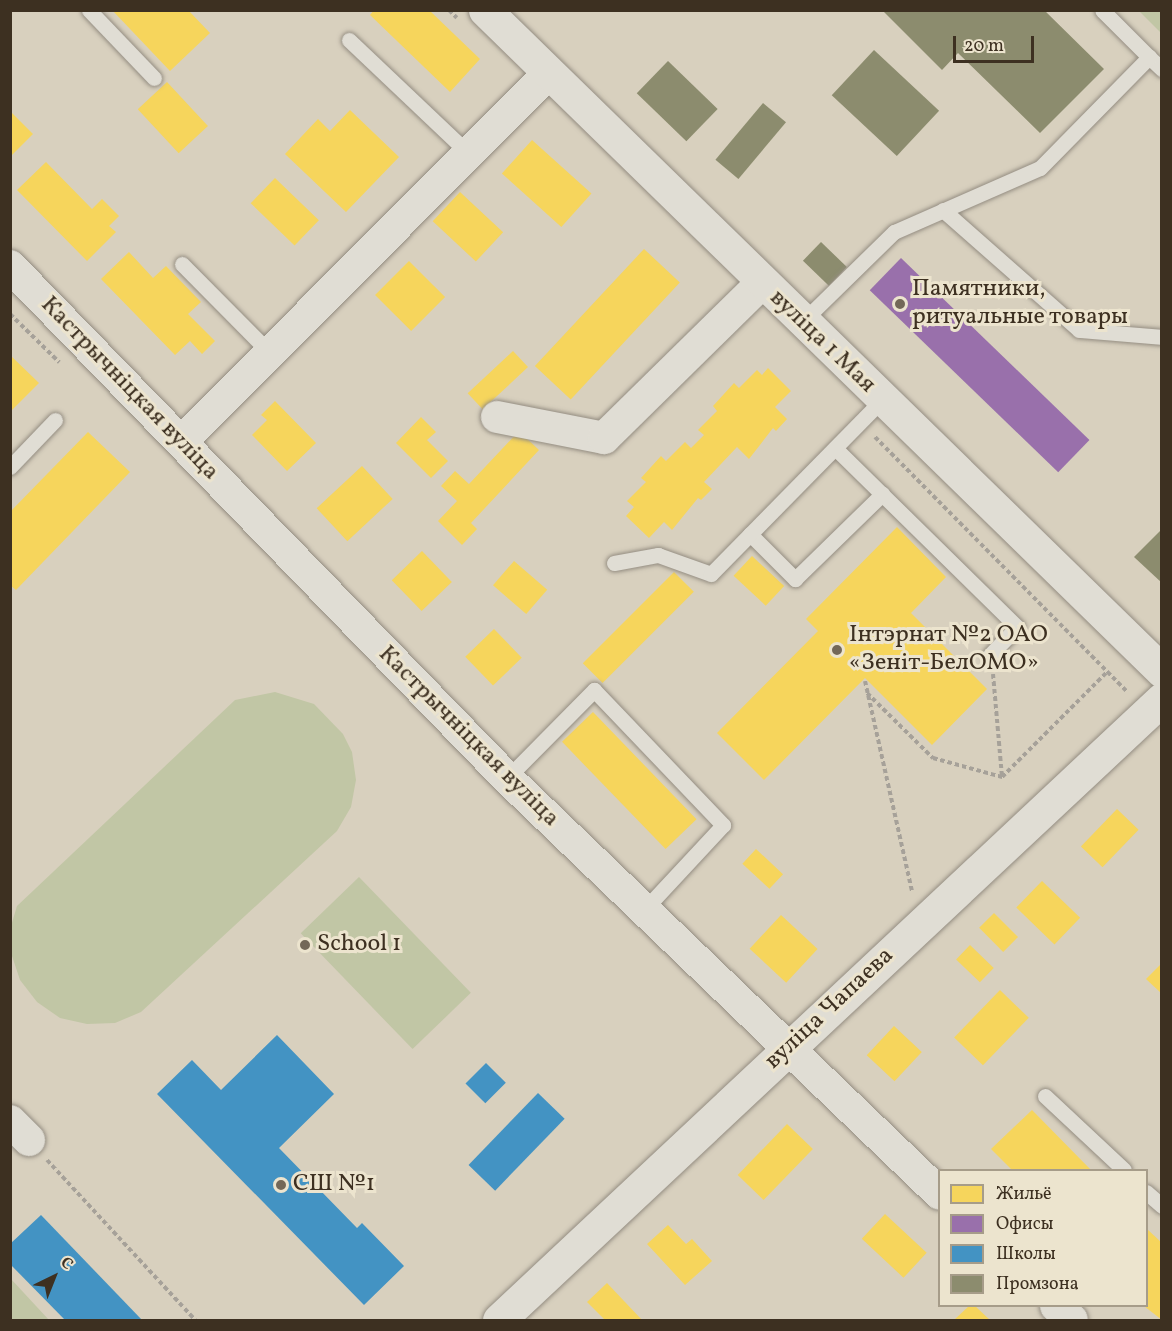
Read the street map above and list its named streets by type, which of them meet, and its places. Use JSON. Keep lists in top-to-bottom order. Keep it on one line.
{"streets":{"main road":["вуліца 1 Мая","вуліца Чапаева"],"street":["Кастрычніцкая вуліца"]},"crossings":[["Кастрычніцкая вуліца","вуліца Чапаева"]],"places":["Памятники, ритуальные товары","Інтэрнат №2 ОАО «Зеніт-БелОМО»","School 1","СШ №1"],"legend":["Жильё","Офисы","Школы","Промзона"],"scale_bar":"20 m","north":"top right"}
